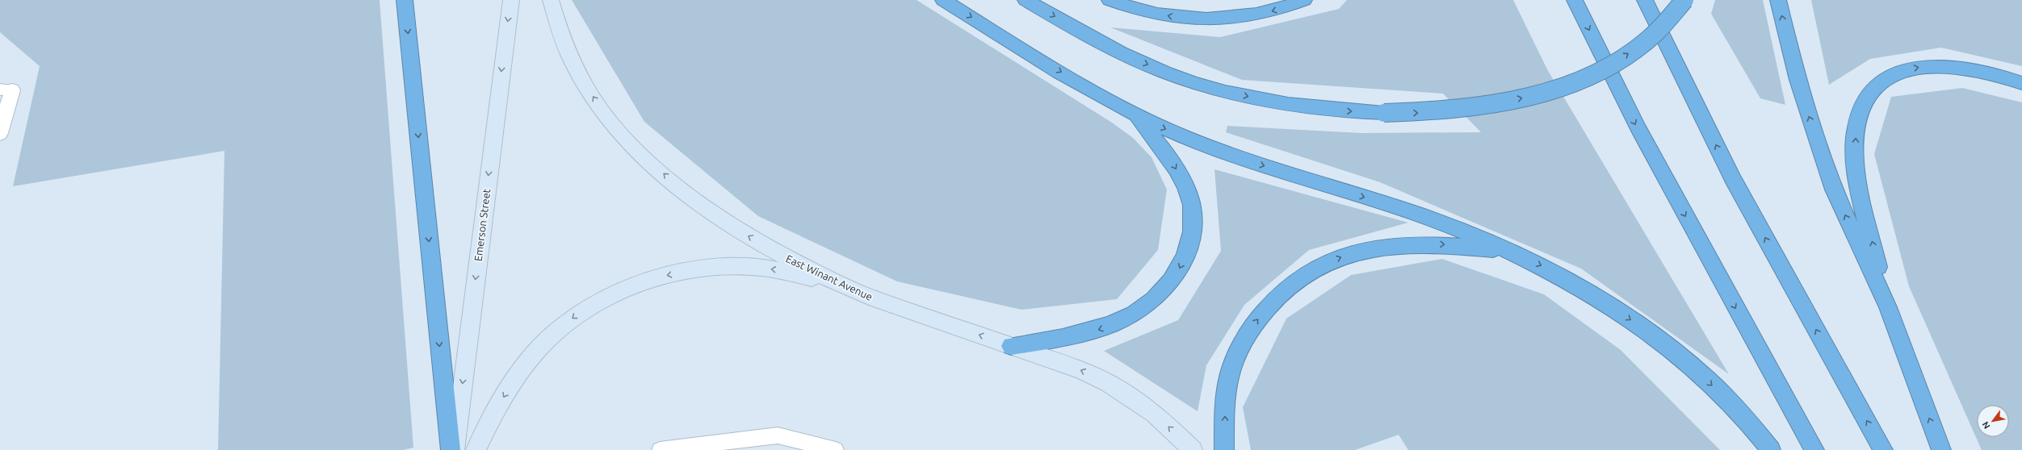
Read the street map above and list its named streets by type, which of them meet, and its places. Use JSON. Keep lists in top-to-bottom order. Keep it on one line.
{"streets":{"main road":["Emerson Street","East Winant Avenue"]},"one_way":["Emerson Street","East Winant Avenue"],"north":"bottom left"}
